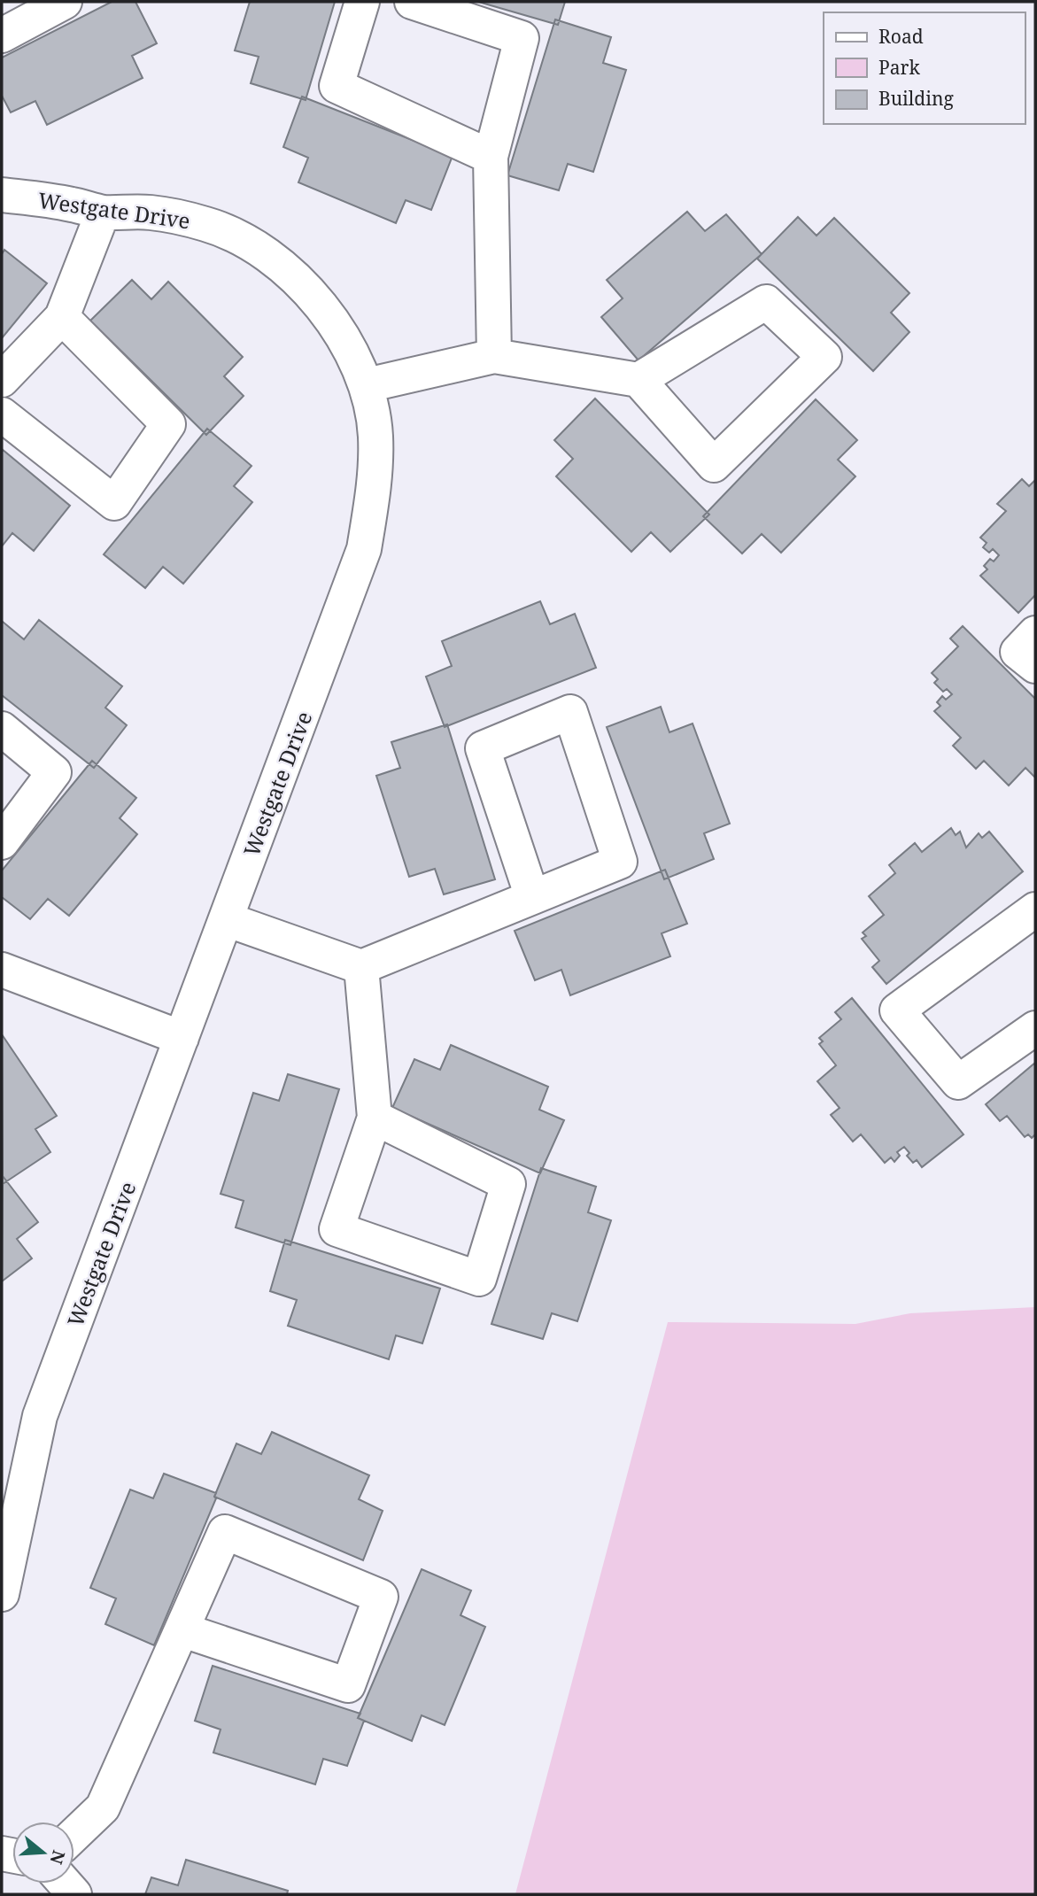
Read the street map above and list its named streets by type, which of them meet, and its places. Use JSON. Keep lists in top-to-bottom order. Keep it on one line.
{"streets":{"street":["Westgate Drive"]},"legend":["Road","Park","Building"],"north":"right"}
